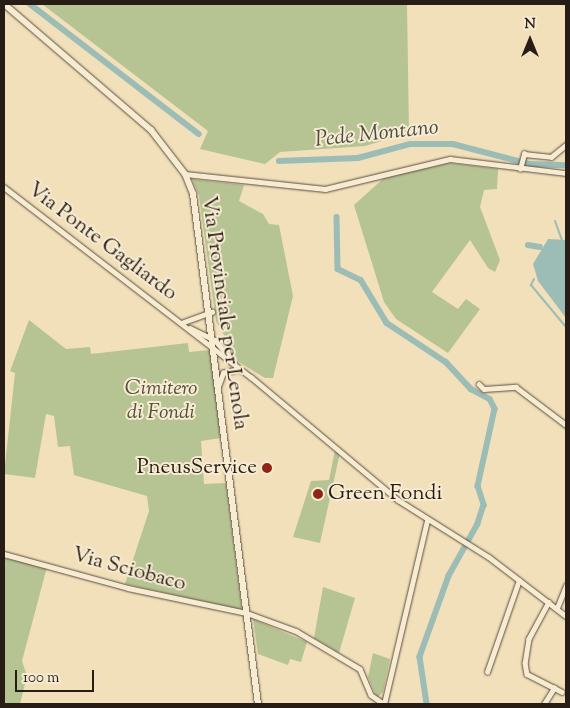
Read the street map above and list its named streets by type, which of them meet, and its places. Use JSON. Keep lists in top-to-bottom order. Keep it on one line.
{"streets":{"main road":["Via Provinciale per Lenola"],"street":["Via Ponte Gagliardo","Via Sciobaco"]},"crossings":[["Via Ponte Gagliardo","Via Provinciale per Lenola"],["Via Provinciale per Lenola","Via Sciobaco"]],"water":["Pede Montano"],"parks":["Cimitero di Fondi"],"places":["PneusService","Green Fondi"],"scale_bar":"100 m","north":"top"}
